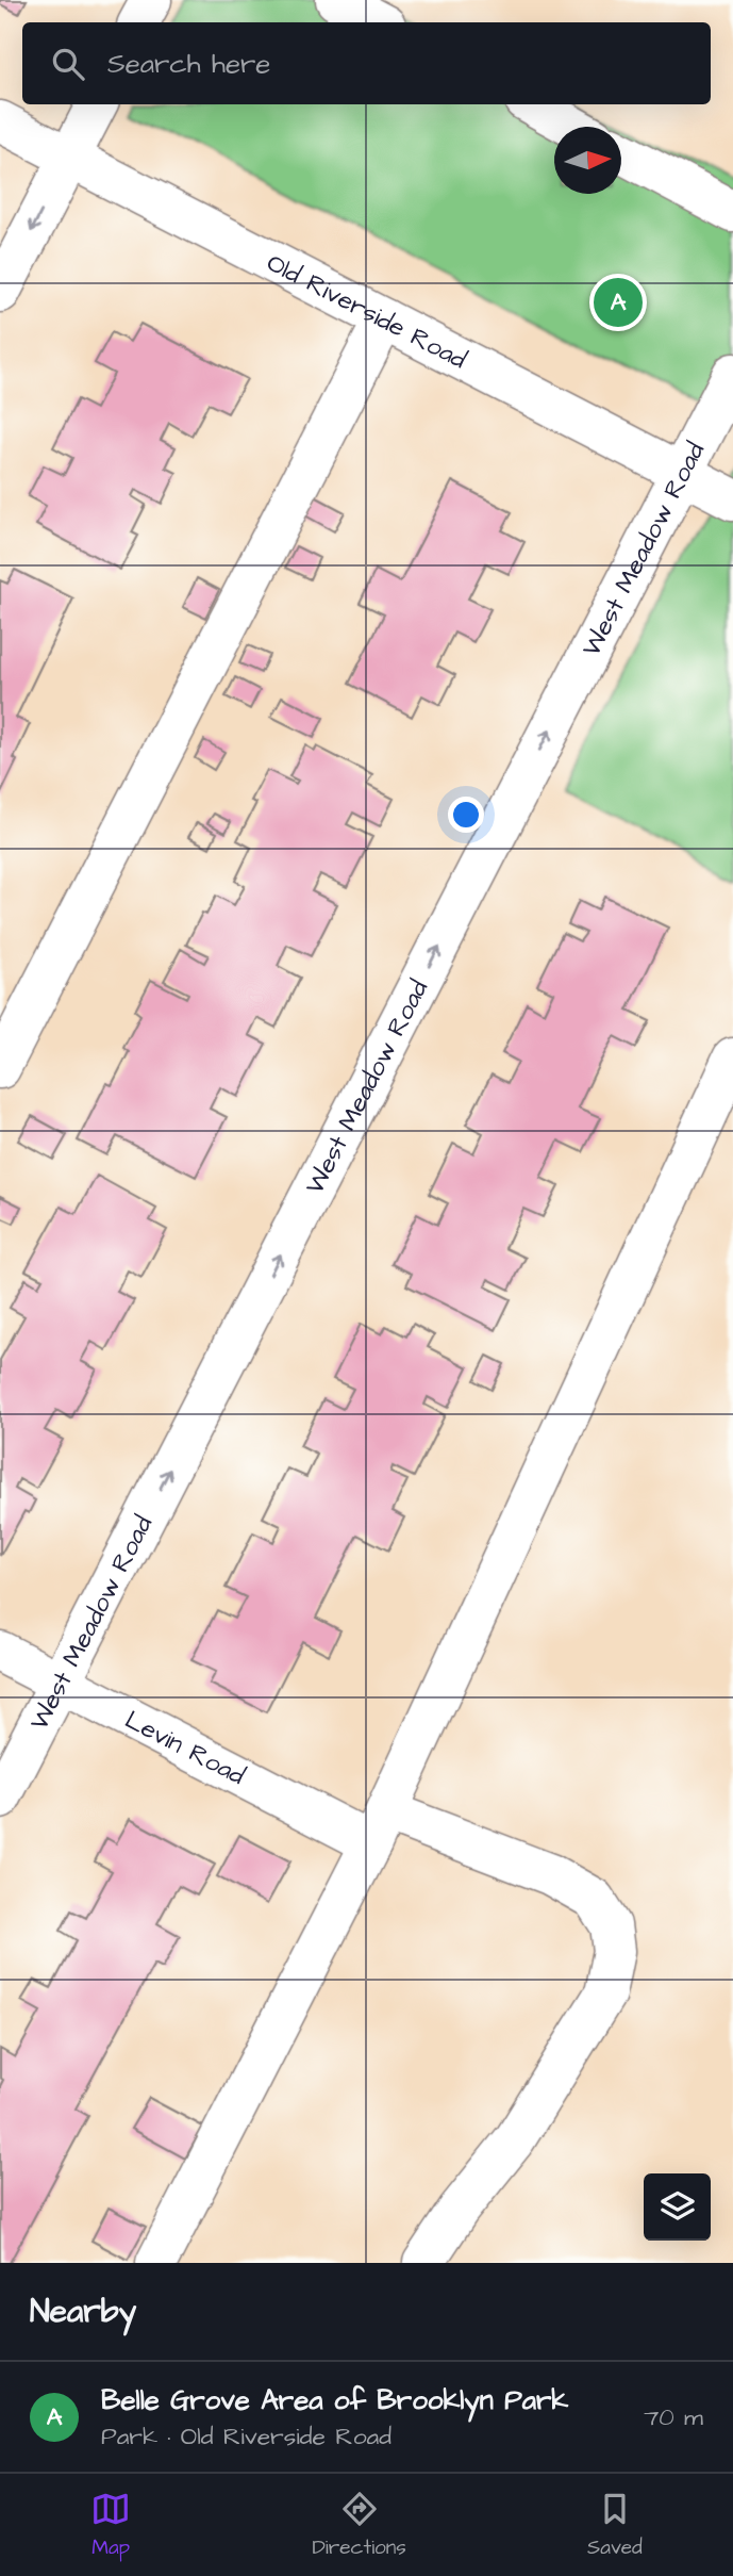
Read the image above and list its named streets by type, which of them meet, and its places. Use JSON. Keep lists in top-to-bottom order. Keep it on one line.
{"streets":{"street":["Old Riverside Road","West Meadow Road","Levin Road"]},"crossings":[["Old Riverside Road","West Meadow Road"],["West Meadow Road","Levin Road"]],"north":"right","page":{"search":"Search here","pins":"A","heading":"Nearby","list":[{"mark":"A","name":"Belle Grove Area of Brooklyn Park","note":"Park · Old Riverside Road","value":"70 m"}],"nav":["Map","Directions","Saved"]}}
